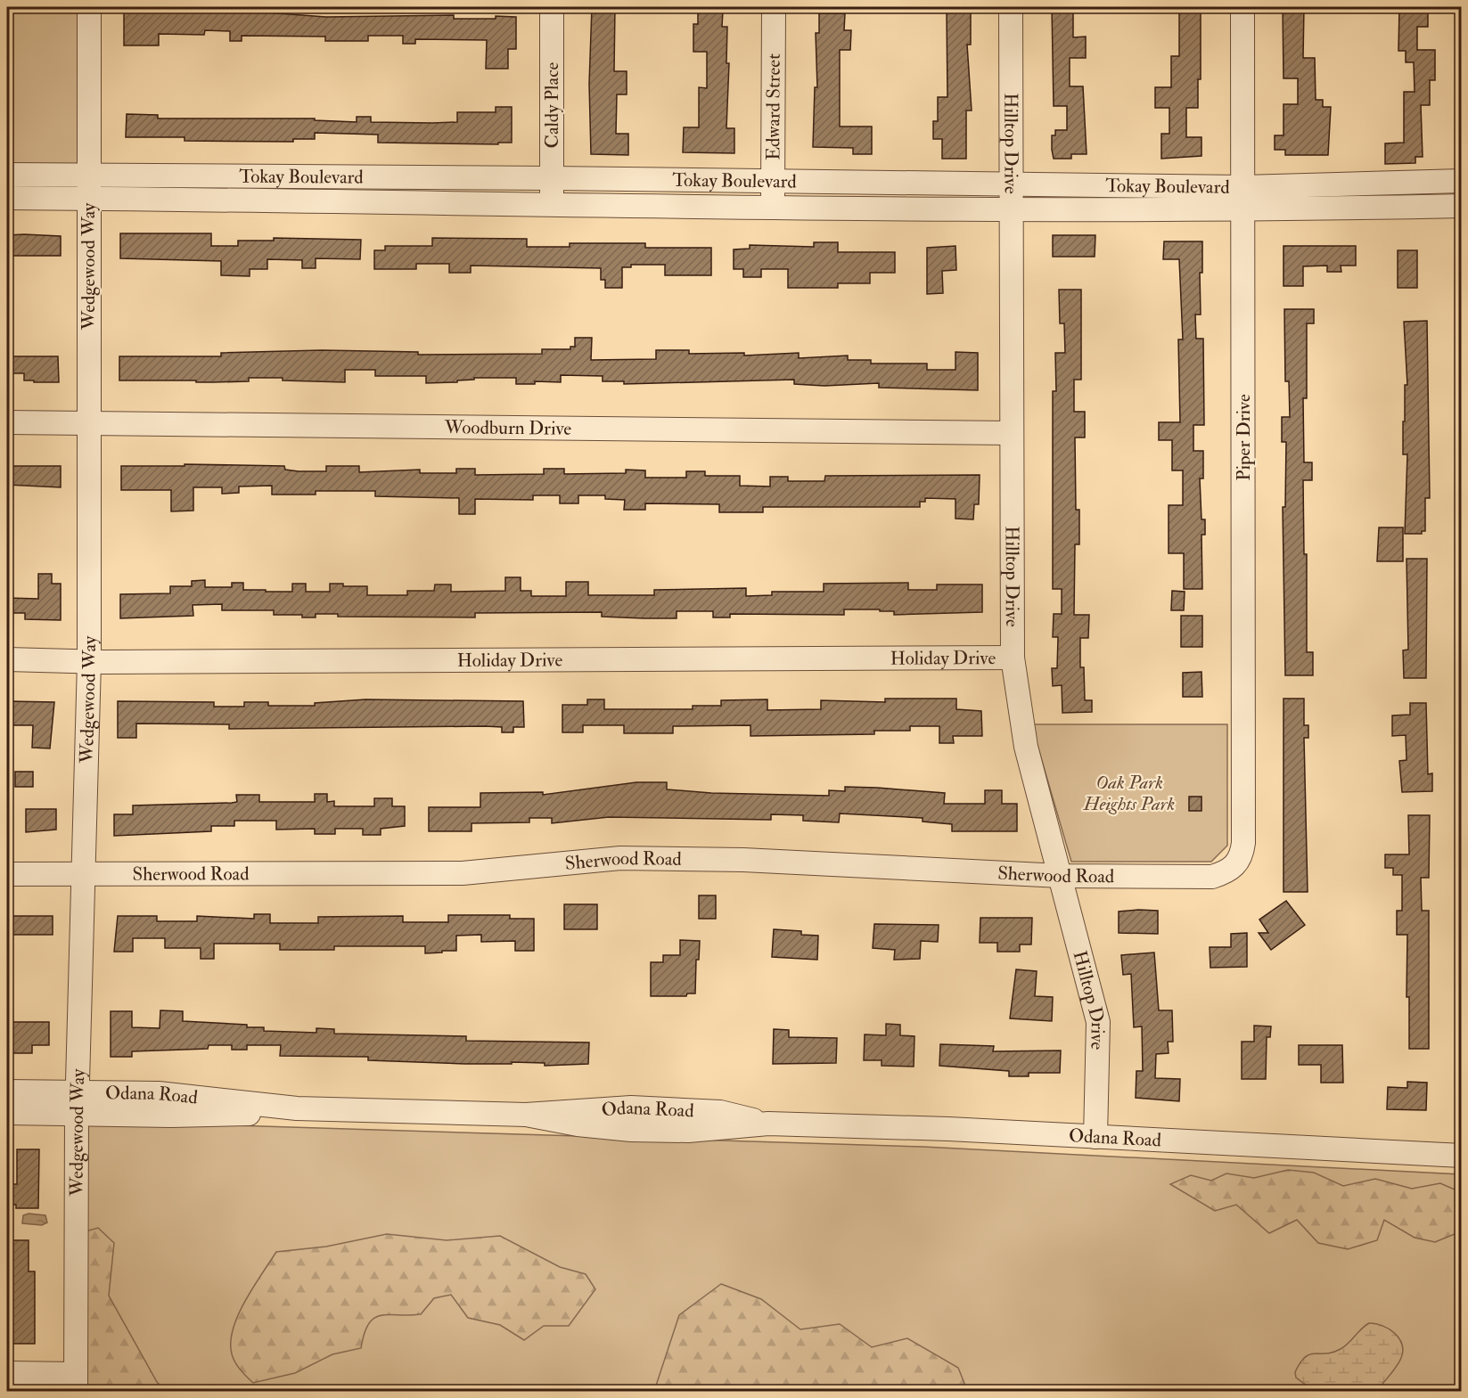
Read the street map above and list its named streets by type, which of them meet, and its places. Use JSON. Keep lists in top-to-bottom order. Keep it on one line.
{"streets":{"street":["Caldy Place","Edward Street","Hilltop Drive","Tokay Boulevard","Wedgewood Way","Woodburn Drive","Piper Drive","Holiday Drive","Sherwood Road","Odana Road"]},"crossings":[["Caldy Place","Tokay Boulevard"],["Edward Street","Tokay Boulevard"],["Hilltop Drive","Tokay Boulevard"],["Hilltop Drive","Woodburn Drive"],["Hilltop Drive","Holiday Drive"],["Hilltop Drive","Sherwood Road"],["Hilltop Drive","Odana Road"],["Tokay Boulevard","Wedgewood Way"],["Tokay Boulevard","Piper Drive"],["Wedgewood Way","Woodburn Drive"],["Wedgewood Way","Holiday Drive"],["Wedgewood Way","Sherwood Road"],["Wedgewood Way","Odana Road"],["Piper Drive","Sherwood Road"]],"parks":["Oak Park Heights Park"]}
